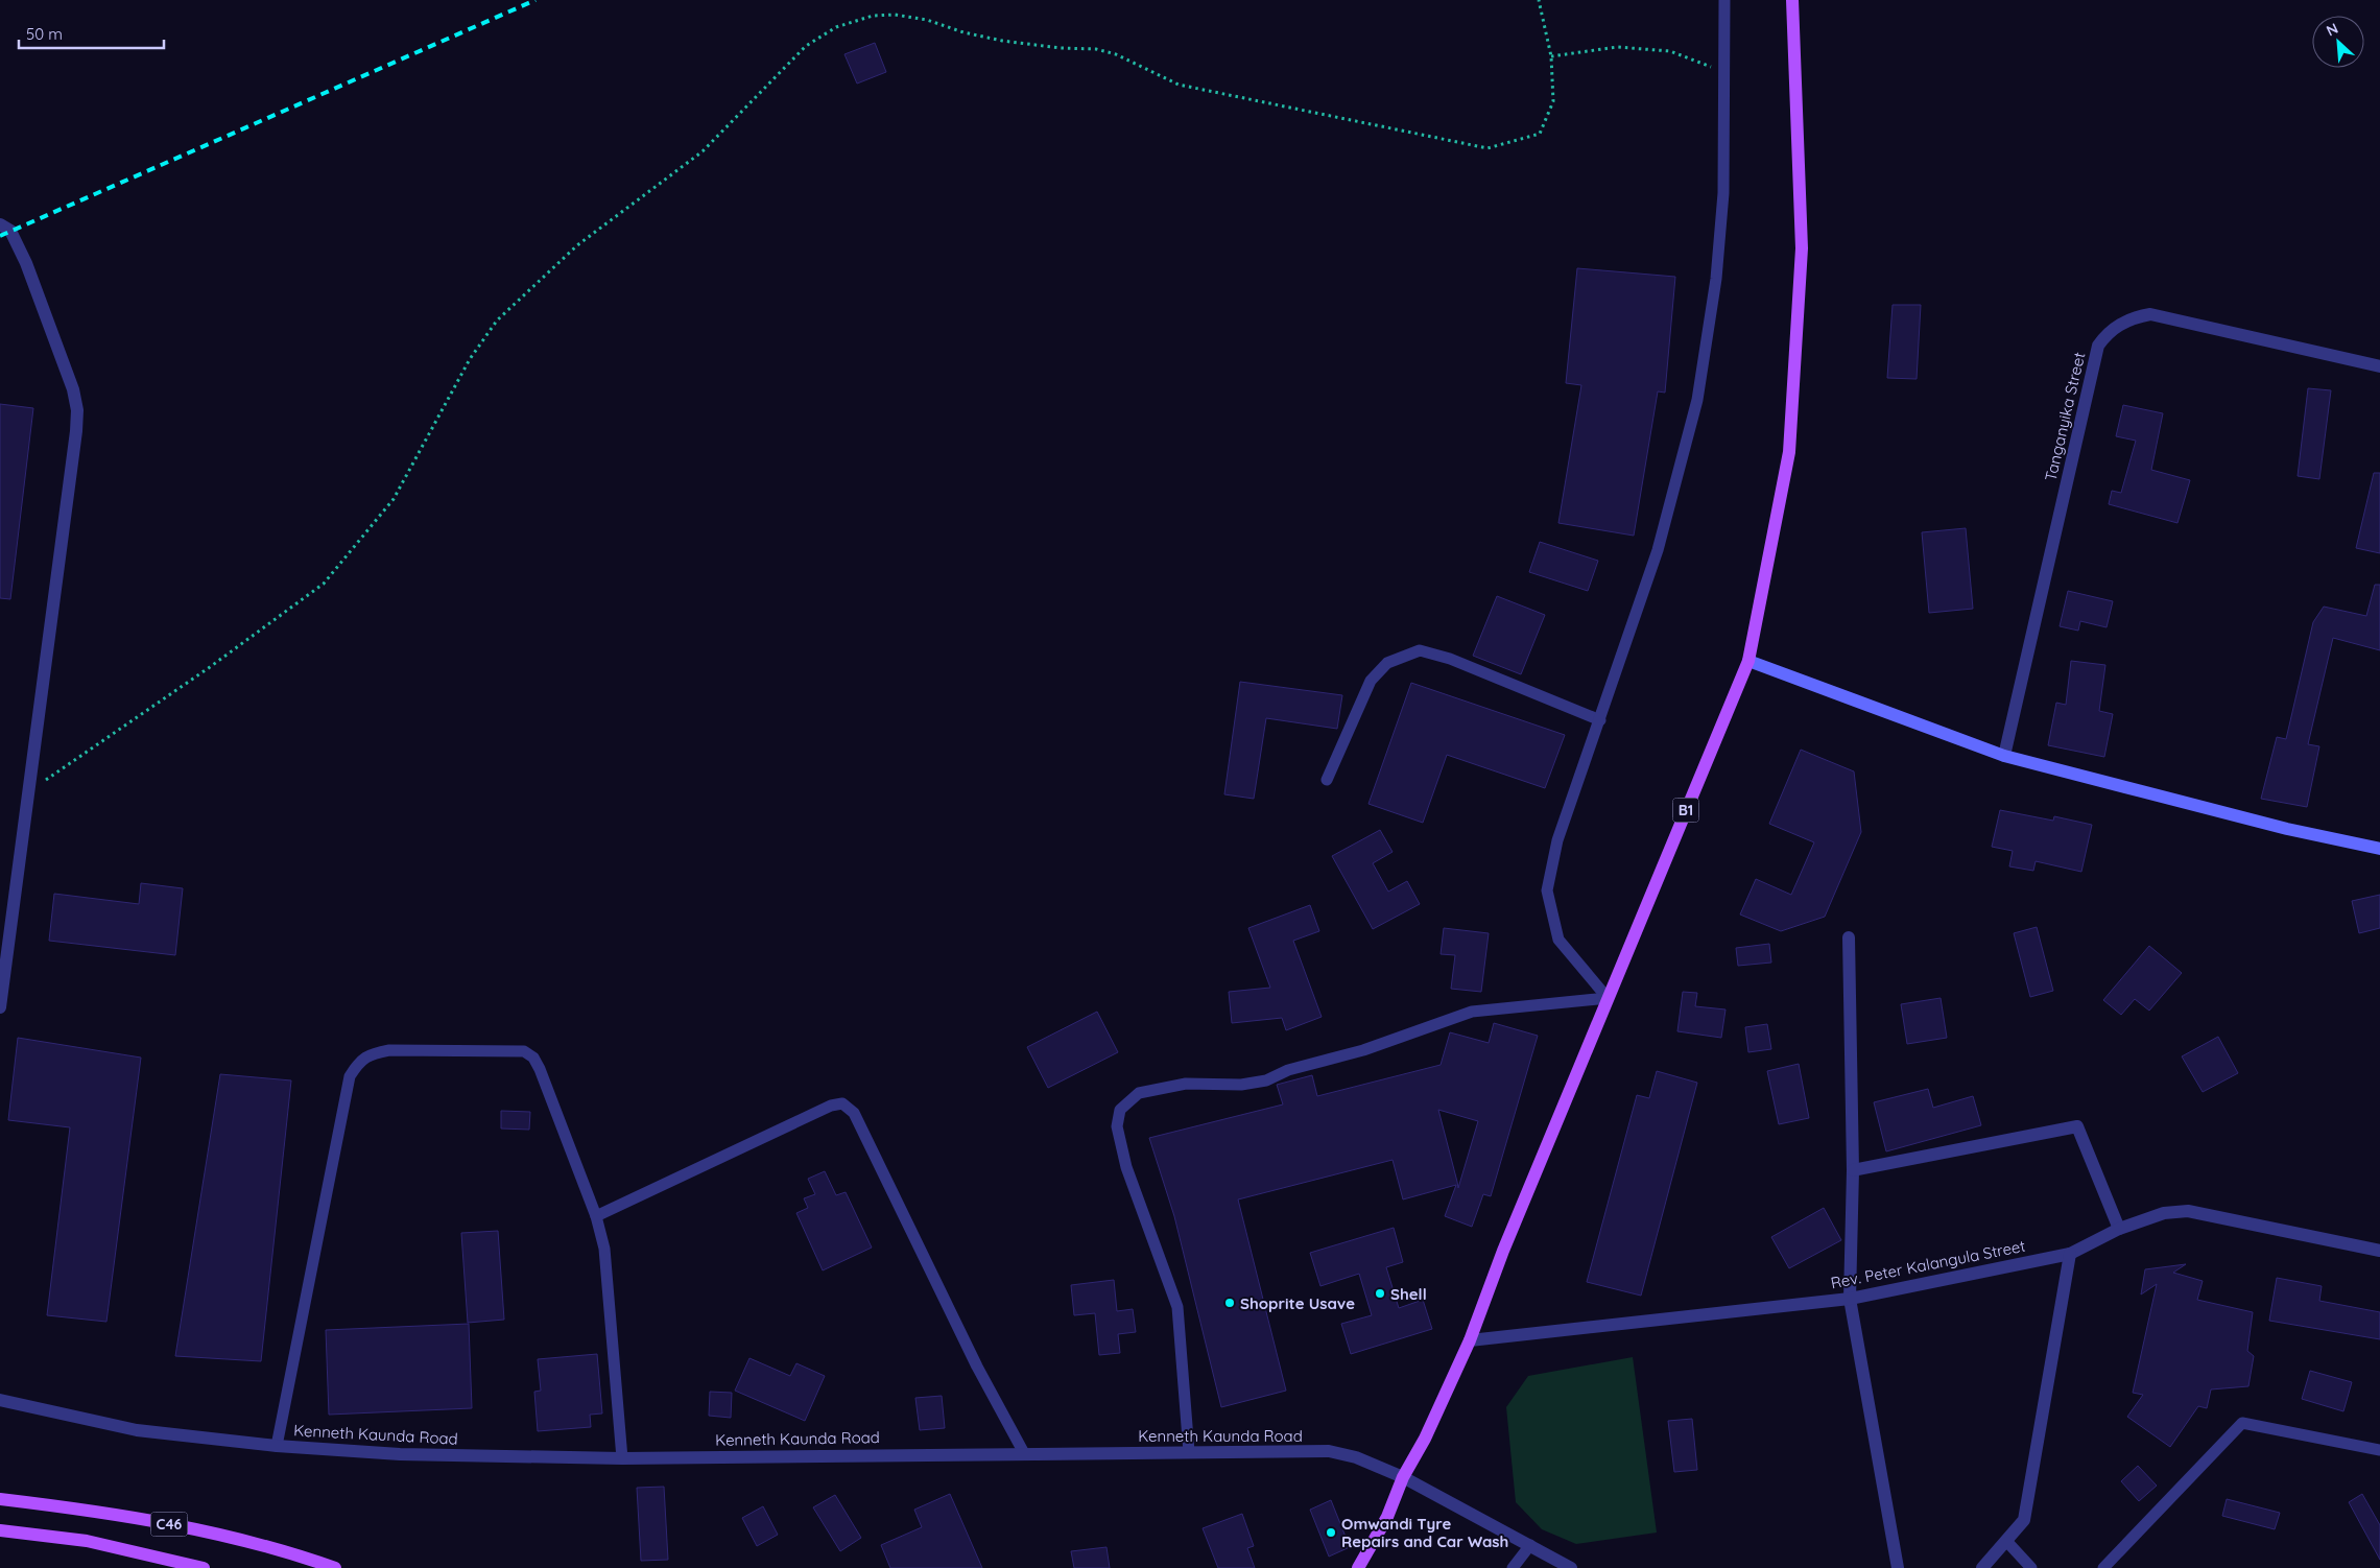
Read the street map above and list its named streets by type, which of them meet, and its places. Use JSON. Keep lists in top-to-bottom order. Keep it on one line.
{"streets":{"main road":["B1","C46"],"street":["Tanganyika Street","Rev. Peter Kalangula Street","Kenneth Kaunda Road"]},"crossings":[["B1","Rev. Peter Kalangula Street"],["B1","Kenneth Kaunda Road"]],"places":["Shell","Shoprite Usave","Omwandi Tyre Repairs and Car Wash"],"scale_bar":"50 m","north":"top left"}
